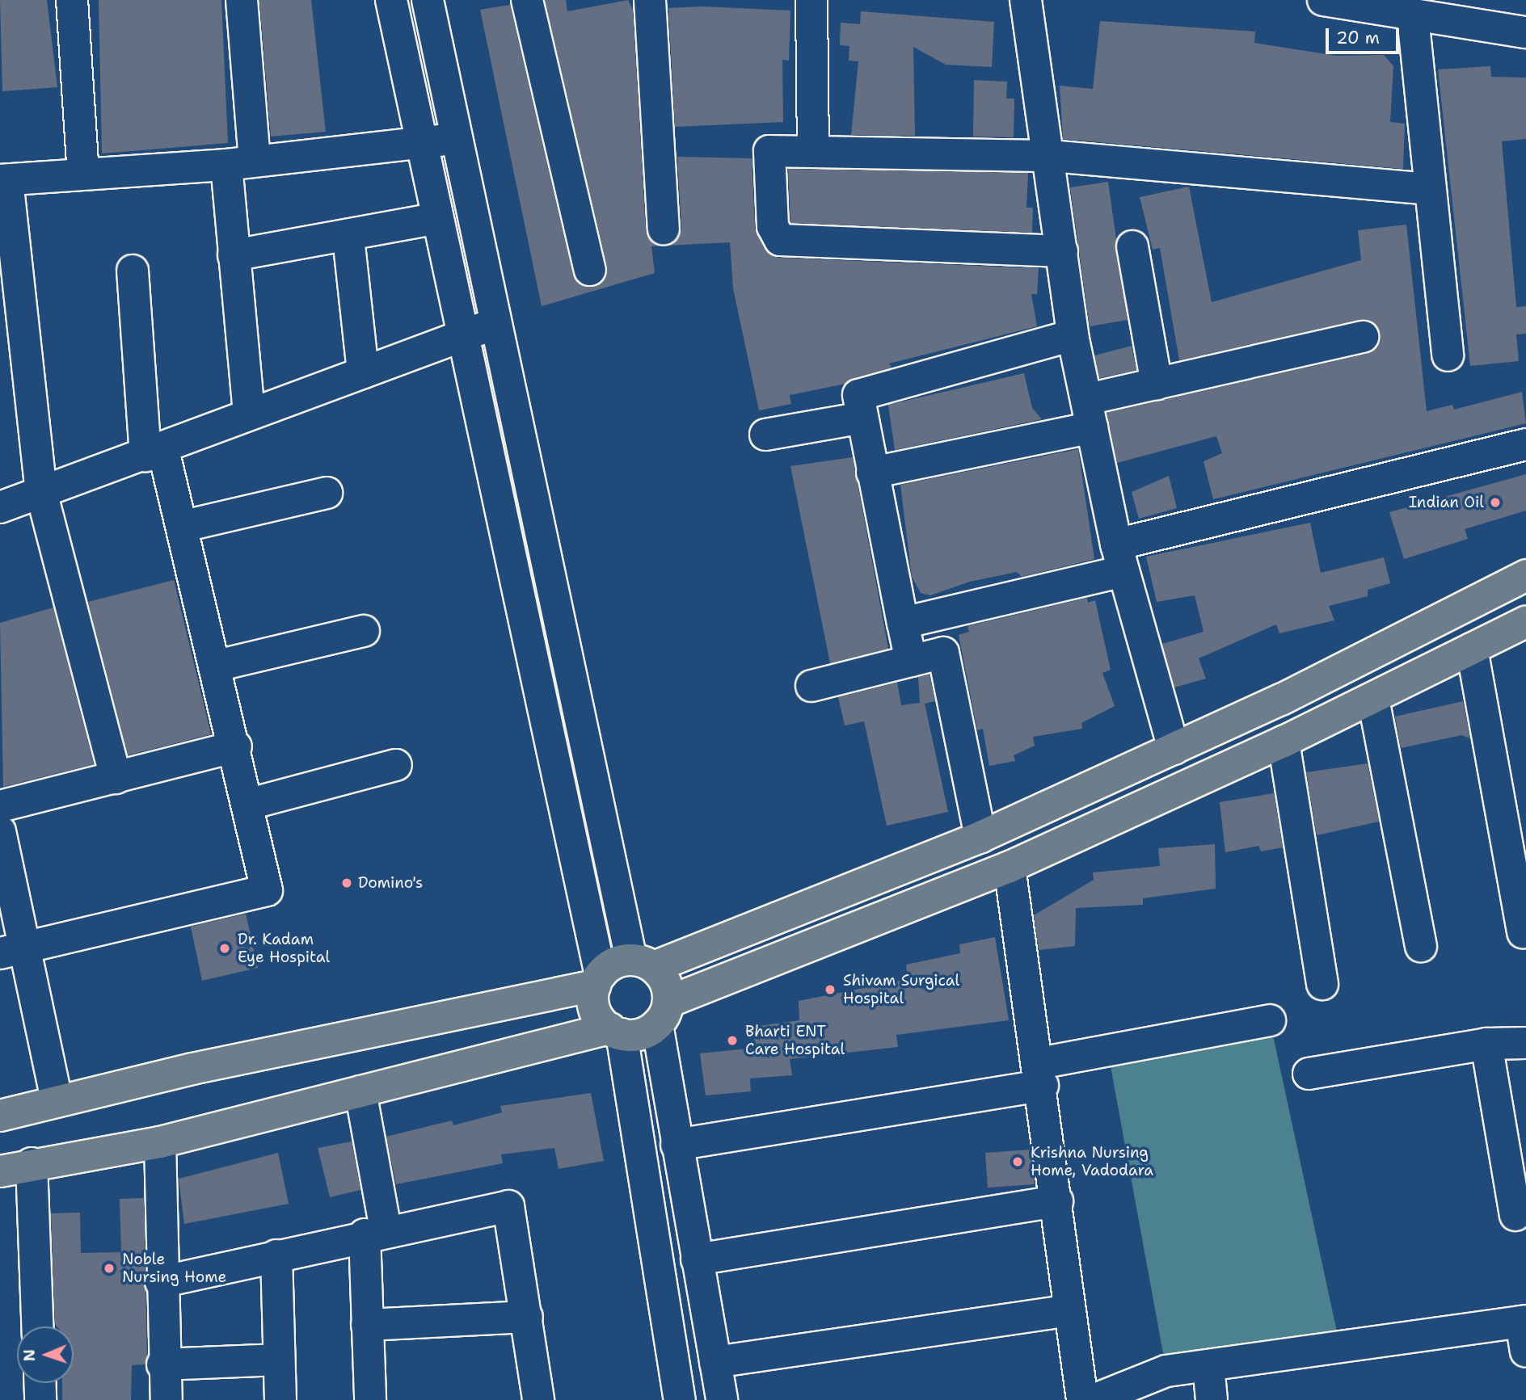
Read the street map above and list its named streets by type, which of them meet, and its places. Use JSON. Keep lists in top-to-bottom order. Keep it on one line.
{"places":["Indian Oil","Domino's","Dr. Kadam Eye Hospital","Shivam Surgical Hospital","Bharti ENT Care Hospital","Krishna Nursing Home, Vadodara","Noble Nursing Home"],"scale_bar":"20 m","north":"left"}
